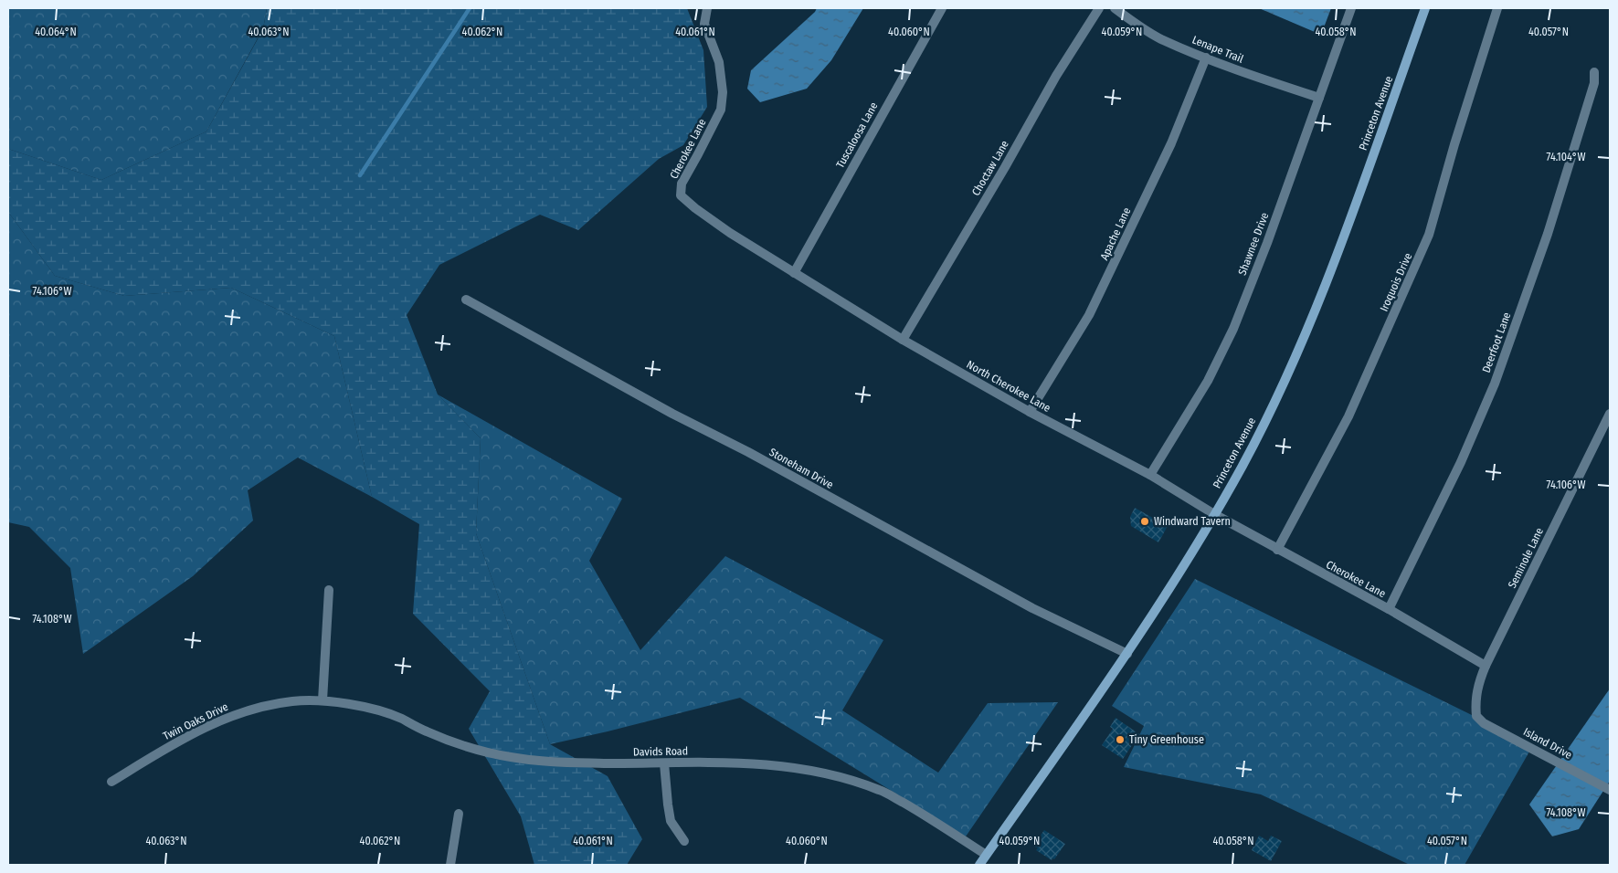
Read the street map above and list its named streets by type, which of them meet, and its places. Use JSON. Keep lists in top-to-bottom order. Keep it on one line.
{"streets":{"main road":["Princeton Avenue"],"street":["Lenape Trail","Tuscaloosa Lane","Cherokee Lane","Choctaw Lane","Apache Lane","Shawnee Drive","Iroquois Drive","Deerfoot Lane","North Cherokee Lane","Stoneham Drive","Seminole Lane","Twin Oaks Drive","Island Drive","Davids Road"]},"crossings":[["Lenape Trail","Apache Lane"],["Lenape Trail","Shawnee Drive"],["Princeton Avenue","Cherokee Lane"],["Princeton Avenue","North Cherokee Lane"],["Princeton Avenue","Stoneham Drive"],["Princeton Avenue","Davids Road"],["Tuscaloosa Lane","Cherokee Lane"],["Tuscaloosa Lane","North Cherokee Lane"],["Cherokee Lane","Iroquois Drive"],["Cherokee Lane","Deerfoot Lane"],["Cherokee Lane","North Cherokee Lane"],["Cherokee Lane","Seminole Lane"],["Choctaw Lane","North Cherokee Lane"],["Apache Lane","North Cherokee Lane"],["Shawnee Drive","North Cherokee Lane"],["Seminole Lane","Island Drive"],["Twin Oaks Drive","Davids Road"]],"places":["Windward Tavern","Tiny Greenhouse"],"coordinates":["40.063°N","40.062°N","40.061°N","40.060°N","40.059°N","40.058°N","40.057°N","40.064°N","74.104°W","74.106°W","74.108°W"]}
